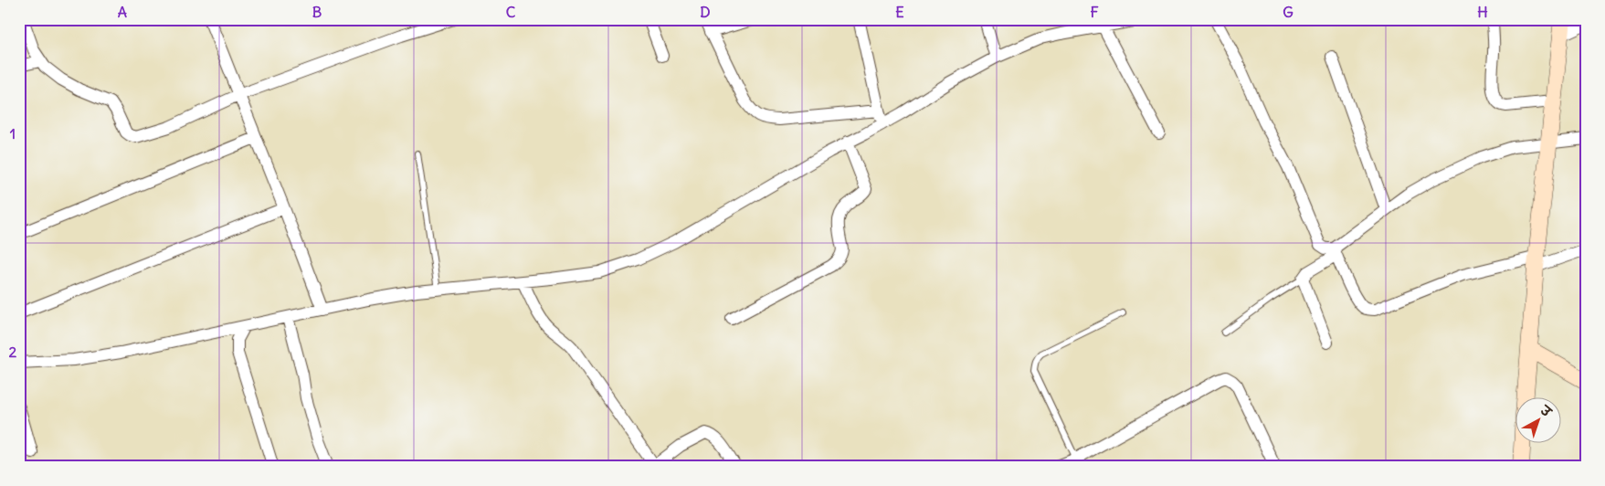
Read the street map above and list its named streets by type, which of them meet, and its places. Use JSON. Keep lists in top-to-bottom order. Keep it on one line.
{"north":"top right","grid":{"columns":["A","B","C","D","E","F","G","H"],"rows":["1","2"]}}
